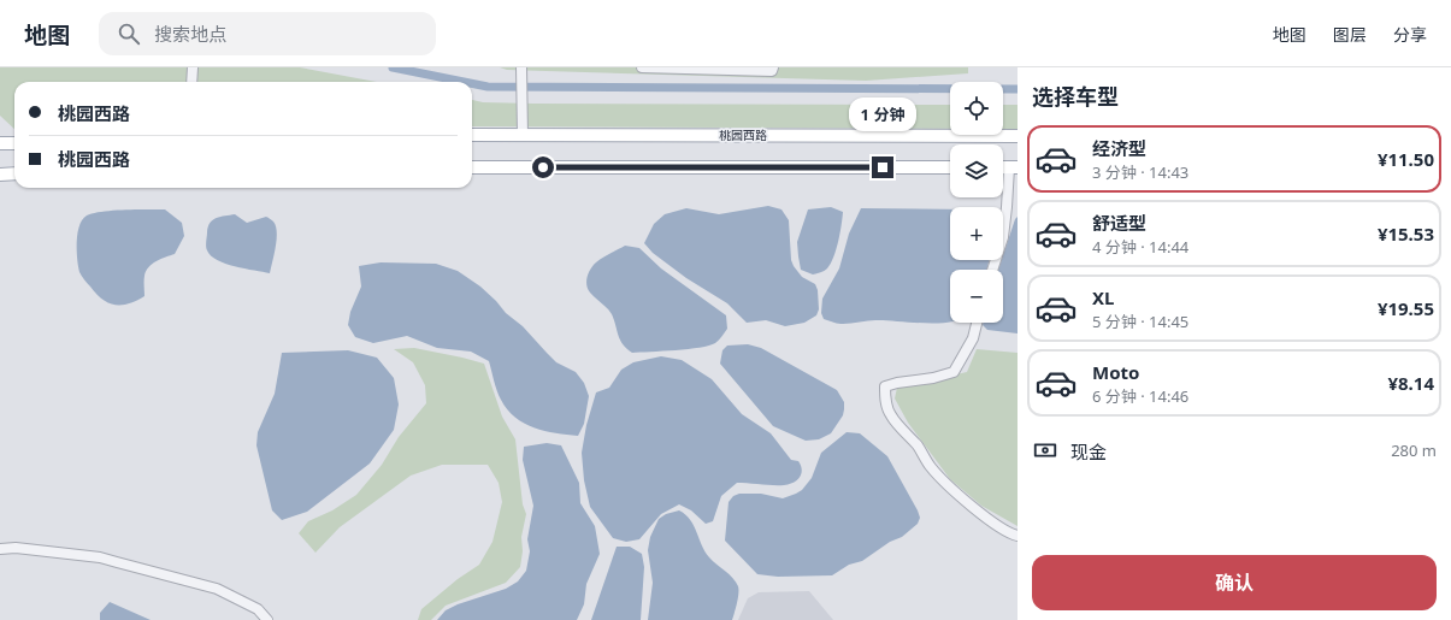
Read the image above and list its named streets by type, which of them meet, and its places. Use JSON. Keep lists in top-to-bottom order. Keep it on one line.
{"streets":{"main road":["桃园西路"]},"page":{"header":"地图","search":"搜索地点","nav":["地图","图层","分享"],"heading":"选择车型","map_buttons":["+","−"],"banner":["桃园西路","桃园西路"],"bubble":"1 分钟","list":[{"name":"经济型","note":"3 分钟 · 14:43","value":"¥11.50"},{"name":"舒适型","note":"4 分钟 · 14:44","value":"¥15.53"},{"name":"XL","note":"5 分钟 · 14:45","value":"¥19.55"},{"name":"Moto","note":"6 分钟 · 14:46","value":"¥8.14"}],"pay":["现金","280 m"],"buttons":"确认"}}
